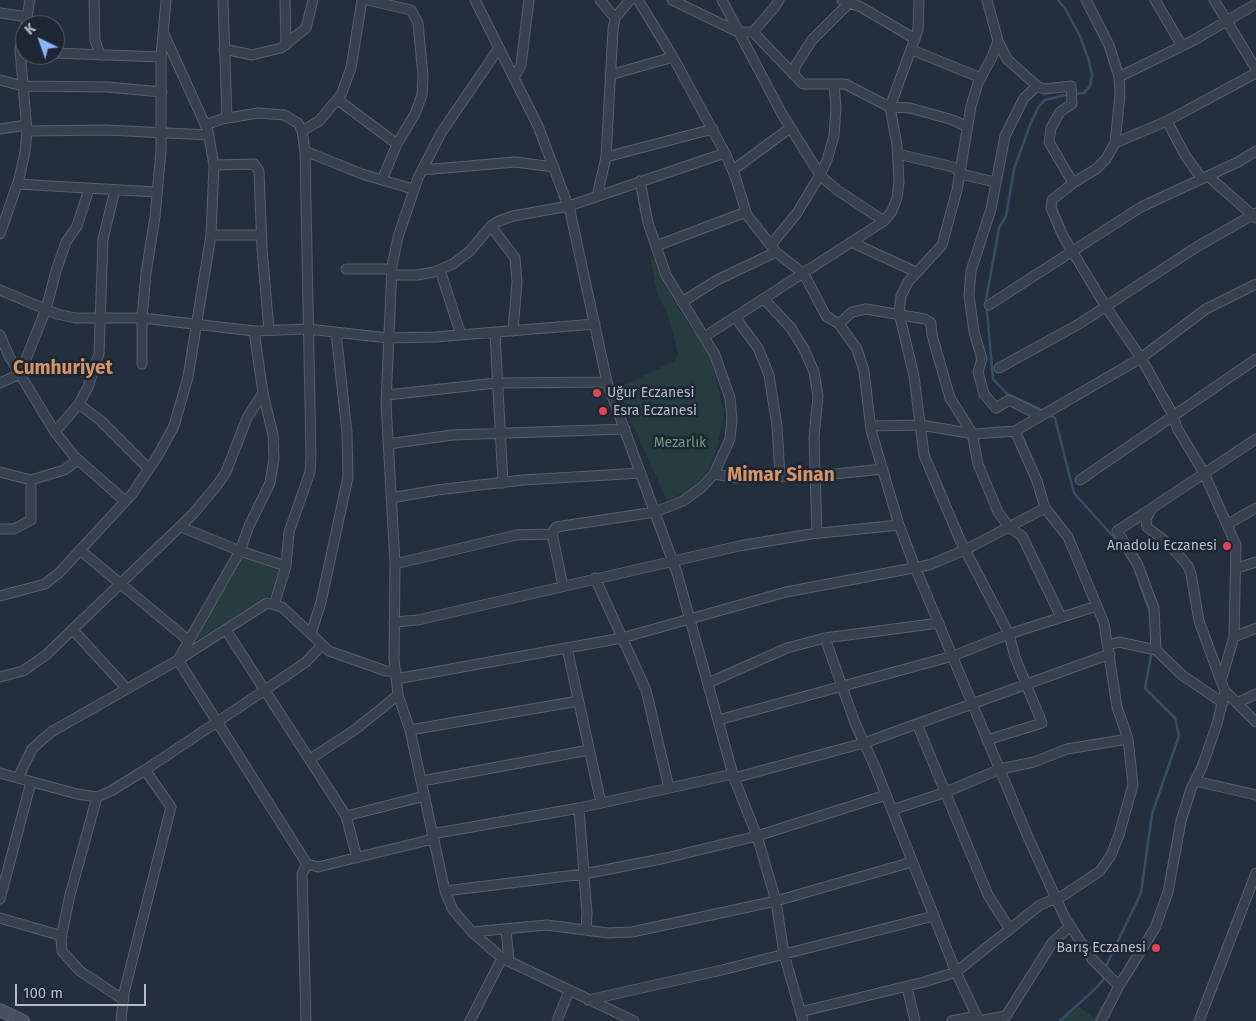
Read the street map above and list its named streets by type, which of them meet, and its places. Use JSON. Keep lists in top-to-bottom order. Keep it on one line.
{"districts":["Cumhuriyet","Mimar Sinan"],"parks":["Mezarlık"],"places":["Uğur Eczanesi","Esra Eczanesi","Anadolu Eczanesi","Barış Eczanesi"],"scale_bar":"100 m","north":"top left"}
